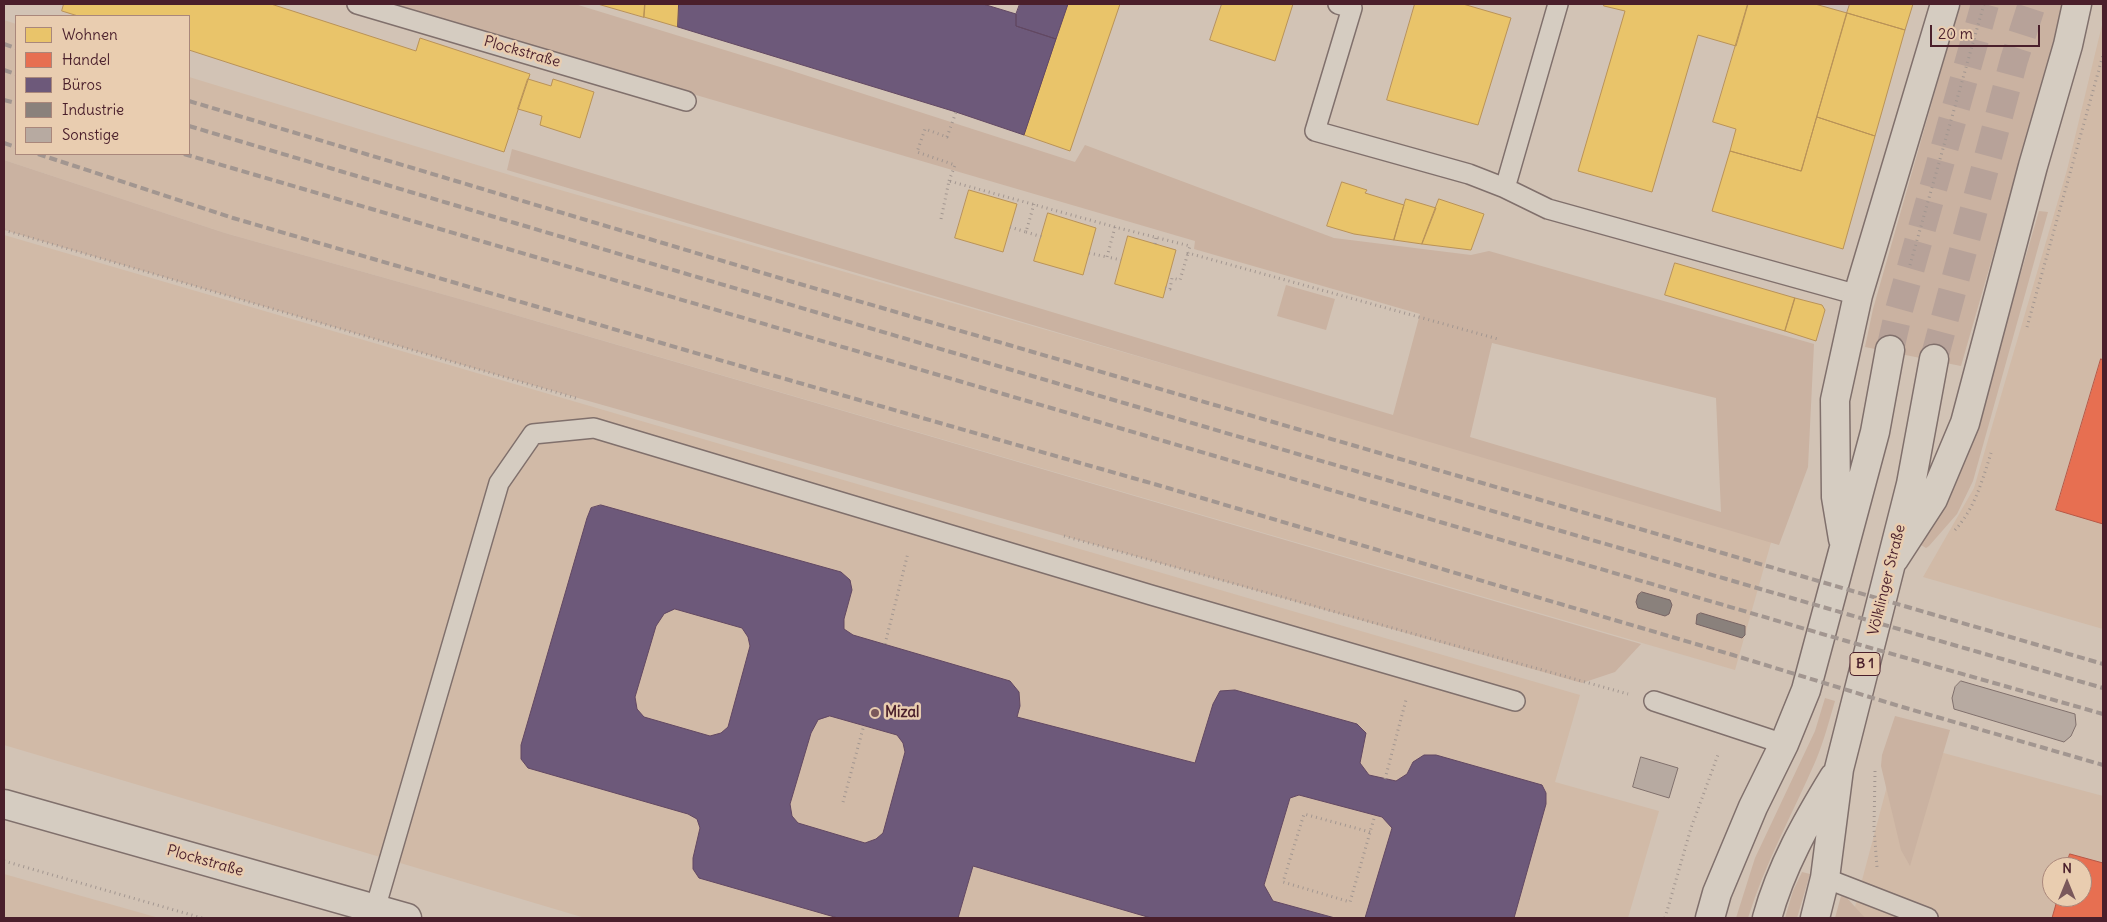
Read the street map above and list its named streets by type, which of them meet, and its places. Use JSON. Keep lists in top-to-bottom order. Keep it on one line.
{"streets":{"main road":["Plockstraße","Völklinger Straße","B 1"]},"crossings":[["Völklinger Straße","B 1"]],"places":["Mizal"],"legend":["Wohnen","Handel","Büros","Industrie","Sonstige"],"scale_bar":"20 m","north":"top"}
